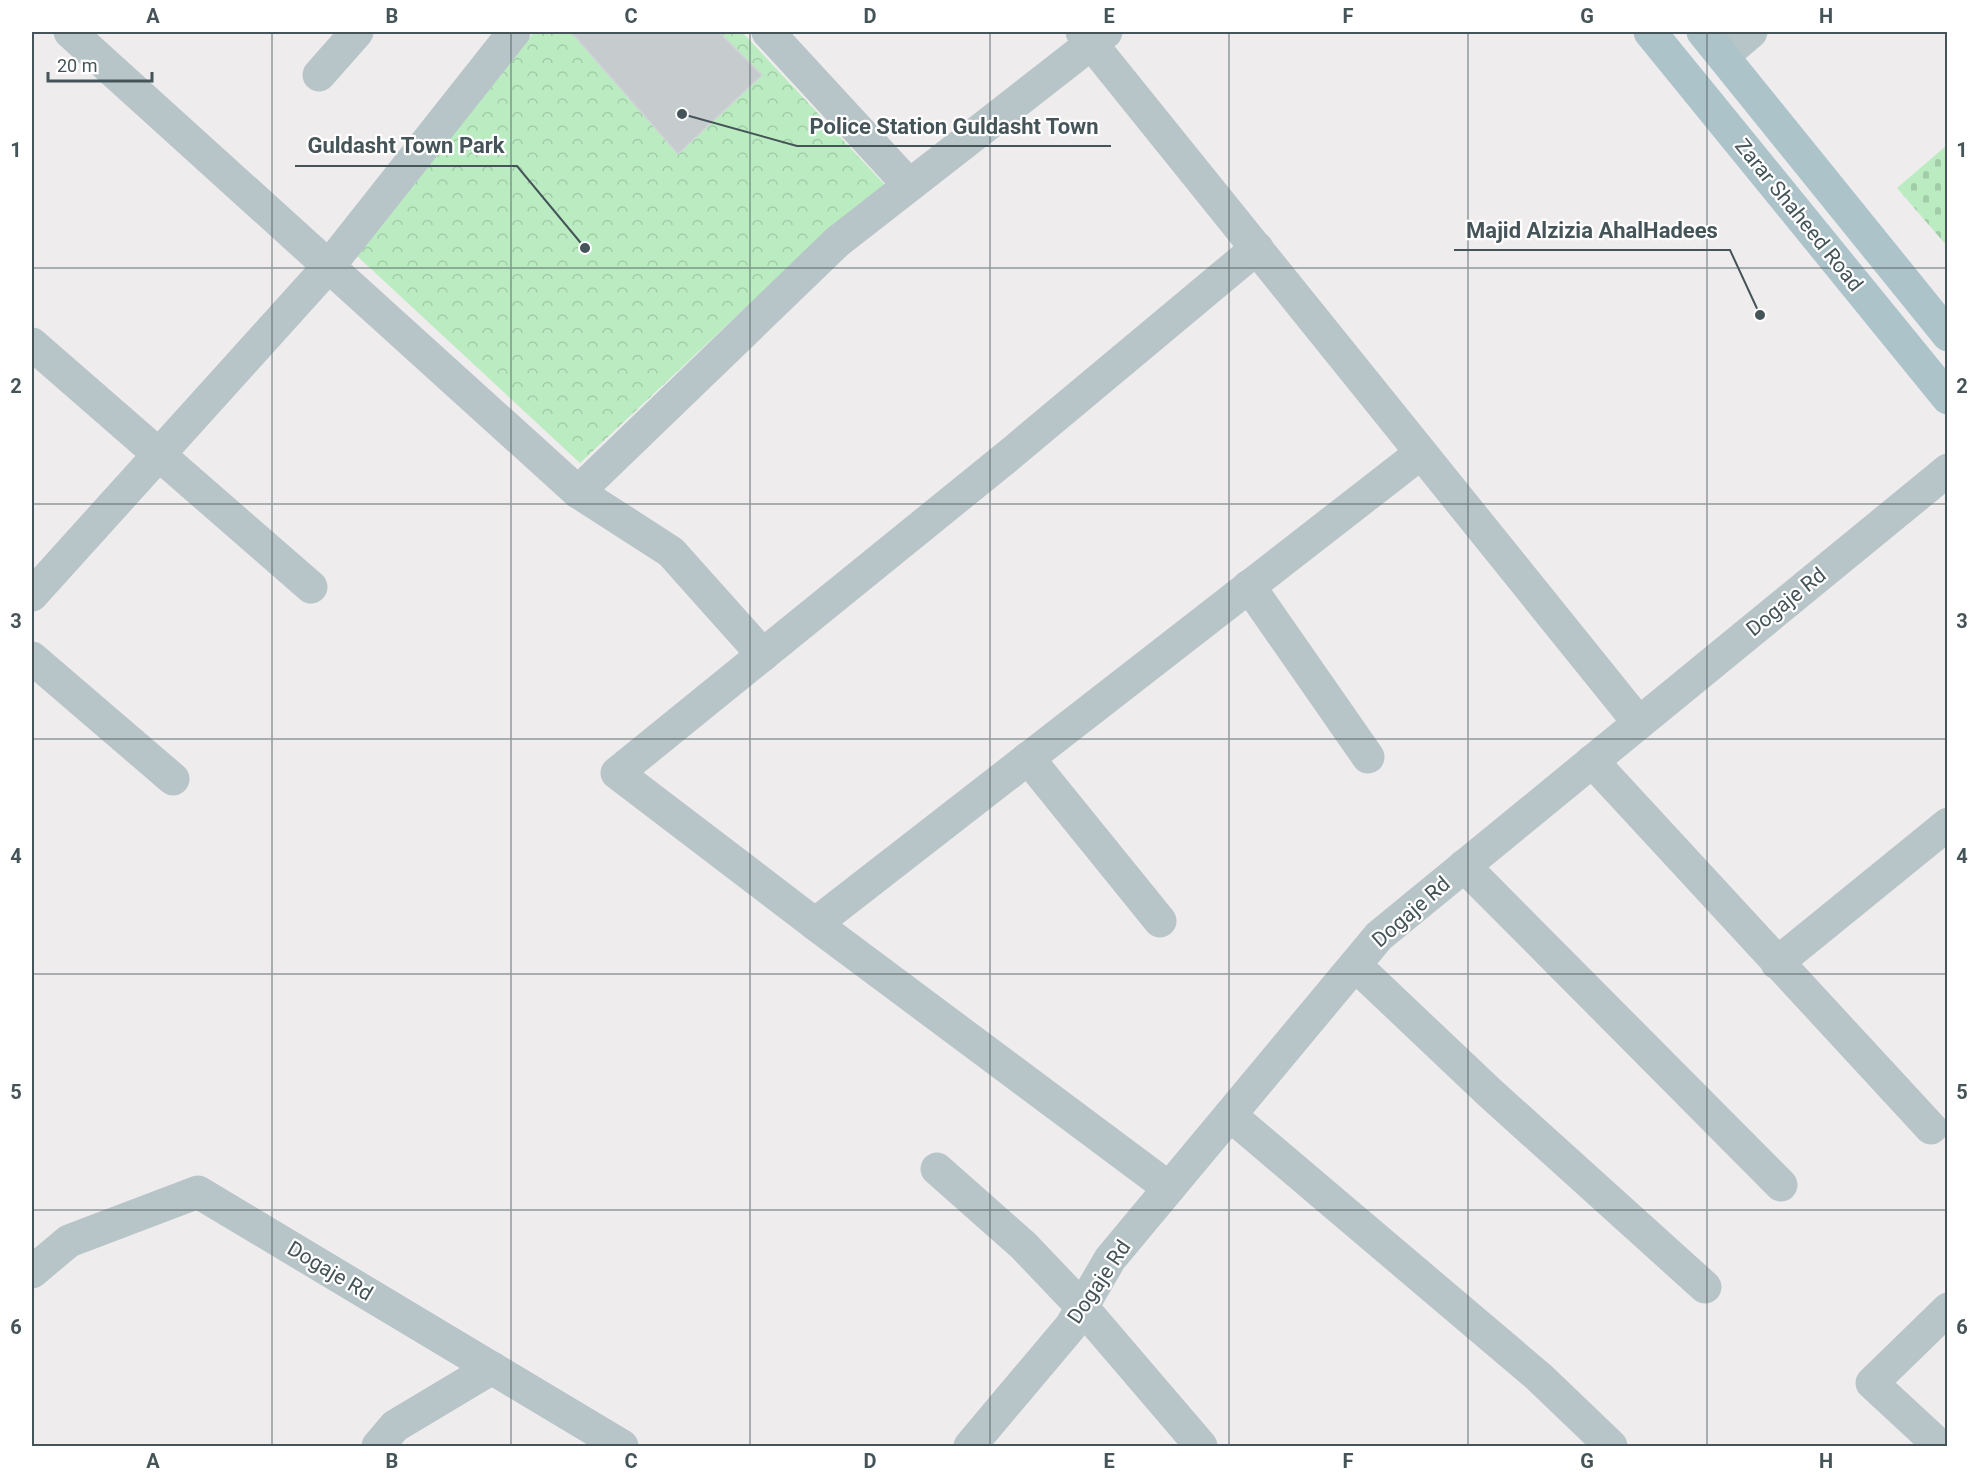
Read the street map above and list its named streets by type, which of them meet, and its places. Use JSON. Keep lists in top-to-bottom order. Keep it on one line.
{"streets":{"main road":["Zarar Shaheed Road"],"street":["Dogaje Rd"]},"places":["Police Station Guldasht Town","Guldasht Town Park","Majid Alzizia AhalHadees"],"scale_bar":"20 m","grid":{"columns":["A","B","C","D","E","F","G","H"],"rows":["1","2","3","4","5","6"]}}
